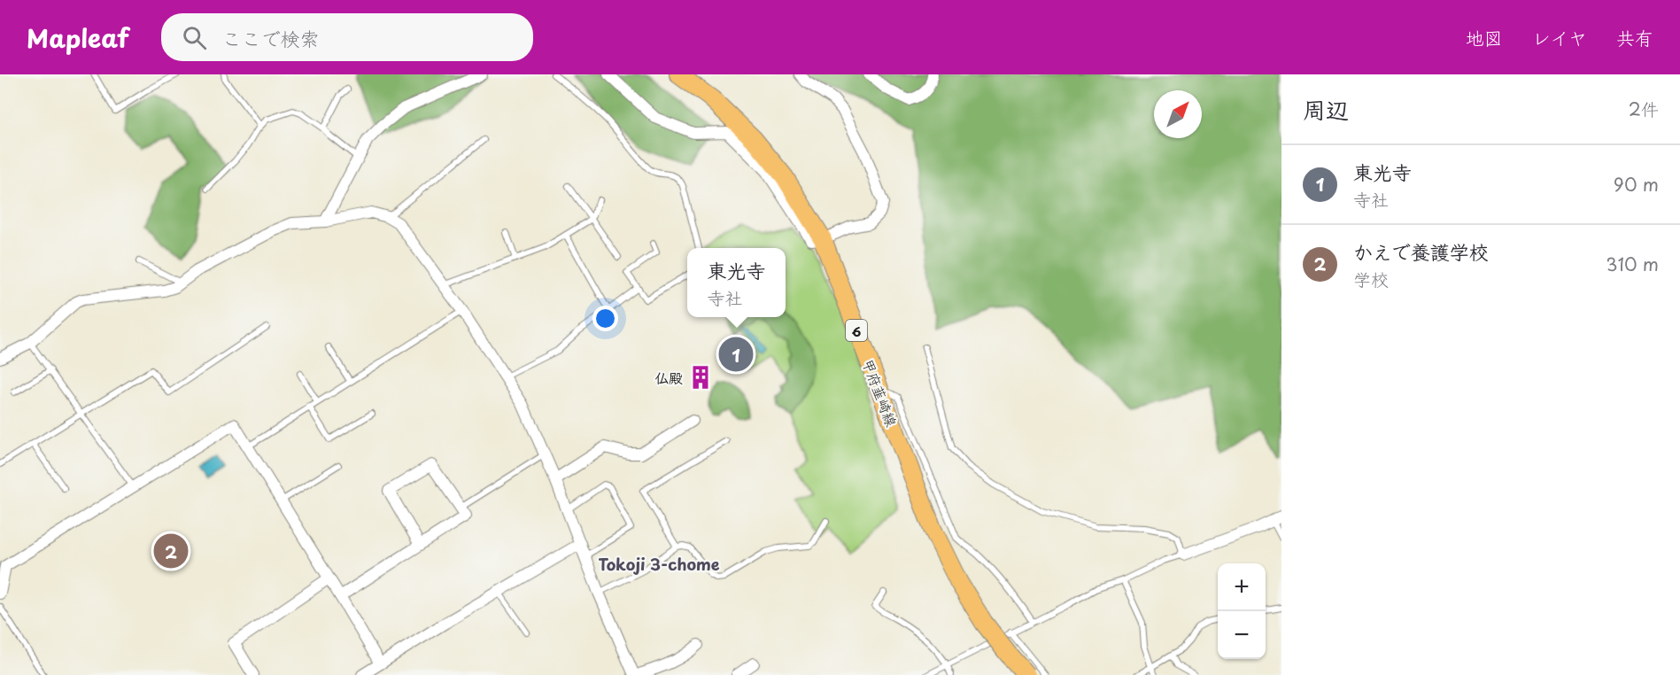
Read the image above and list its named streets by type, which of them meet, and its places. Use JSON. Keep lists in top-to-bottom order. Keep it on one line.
{"streets":{"main road":["6","甲府韮崎線"]},"districts":["Tokoji 3-chome"],"places":{"building":["仏殿"]},"north":"top right","page":{"header":"Mapleaf","search":"ここで検索","nav":["地図","レイヤ","共有"],"heading":["周辺","2件"],"list":[{"mark":"1","name":"東光寺","note":"寺社","value":"90 m"},{"mark":"2","name":"かえで養護学校","note":"学校","value":"310 m"}],"popup":["東光寺","寺社"],"pins":["1","2"],"map_buttons":["+","−"]}}
